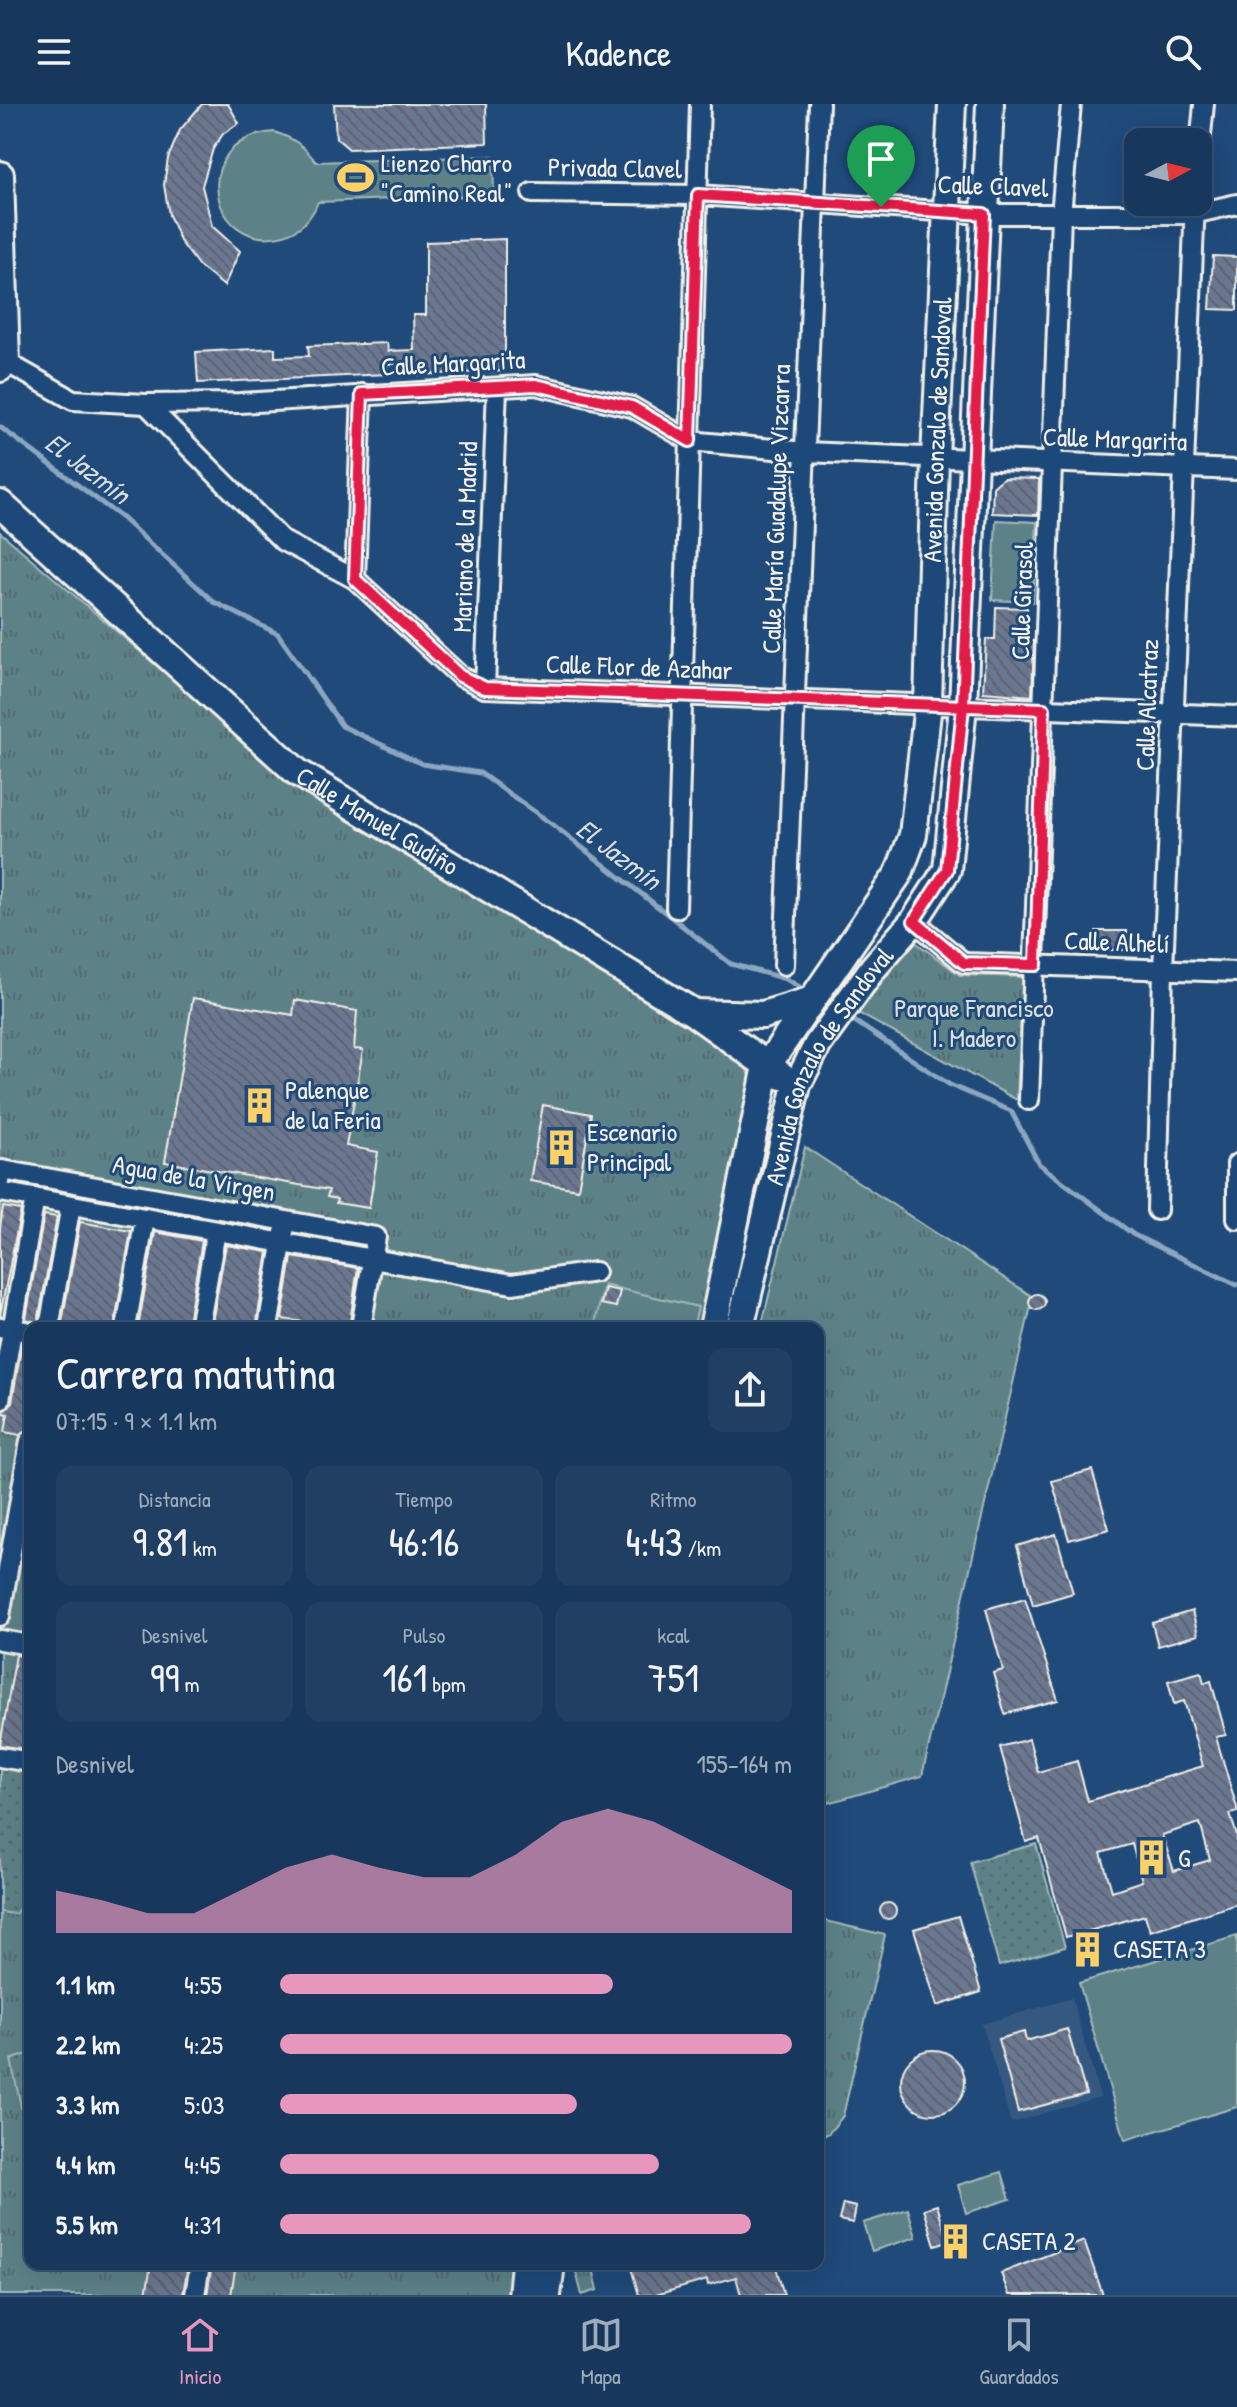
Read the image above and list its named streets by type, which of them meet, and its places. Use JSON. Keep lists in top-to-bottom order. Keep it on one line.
{"streets":{"main road":["Avenida Gonzalo de Sandoval","Calle Manuel Gudiño"],"street":["Privada Clavel","Calle Clavel","Calle Margarita","Calle María Guadalupe Vizcarra","Mariano de la Madrid","Calle Girasol","Calle Flor de Azahar","Calle Alcatraz","Calle Alhelí","Agua de la Virgen"]},"crossings":[["Privada Clavel","Calle Clavel"],["Calle Clavel","Avenida Gonzalo de Sandoval"],["Calle Clavel","Calle María Guadalupe Vizcarra"],["Calle Clavel","Calle Girasol"],["Calle Margarita","Avenida Gonzalo de Sandoval"],["Calle Margarita","Calle María Guadalupe Vizcarra"],["Calle Margarita","Mariano de la Madrid"],["Calle Margarita","Calle Girasol"],["Calle Margarita","Calle Flor de Azahar"],["Calle Margarita","Calle Alcatraz"],["Avenida Gonzalo de Sandoval","Calle Flor de Azahar"],["Avenida Gonzalo de Sandoval","Calle Manuel Gudiño"],["Avenida Gonzalo de Sandoval","Calle Alhelí"],["Calle María Guadalupe Vizcarra","Calle Flor de Azahar"],["Mariano de la Madrid","Calle Flor de Azahar"],["Calle Girasol","Calle Flor de Azahar"],["Calle Girasol","Calle Alhelí"],["Calle Flor de Azahar","Calle Alcatraz"],["Calle Alcatraz","Calle Alhelí"]],"water":["El Jazmín"],"parks":["Parque Francisco I. Madero"],"places":{"sports":["Lienzo Charro \"Camino Real\""],"building":["Palenque de la Feria","Escenario Principal","G","CASETA 3","CASETA 2"]},"north":"right","page":{"header":"Kadence","heading":["Carrera matutina","07:15 · 9 × 1.1 km"],"stats":[["Distancia","9.81 km"],["Tiempo","46:16"],["Ritmo","4:43 /km"],["Desnivel","99 m"],["Pulso","161 bpm"],["kcal","751"]],"chart":["Desnivel","155–164 m"],"list":[{"name":"1.1 km","note":"4:55"},{"name":"2.2 km","note":"4:25"},{"name":"3.3 km","note":"5:03"},{"name":"4.4 km","note":"4:45"},{"name":"5.5 km","note":"4:31"}],"tabs":["Inicio","Mapa","Guardados"]}}
